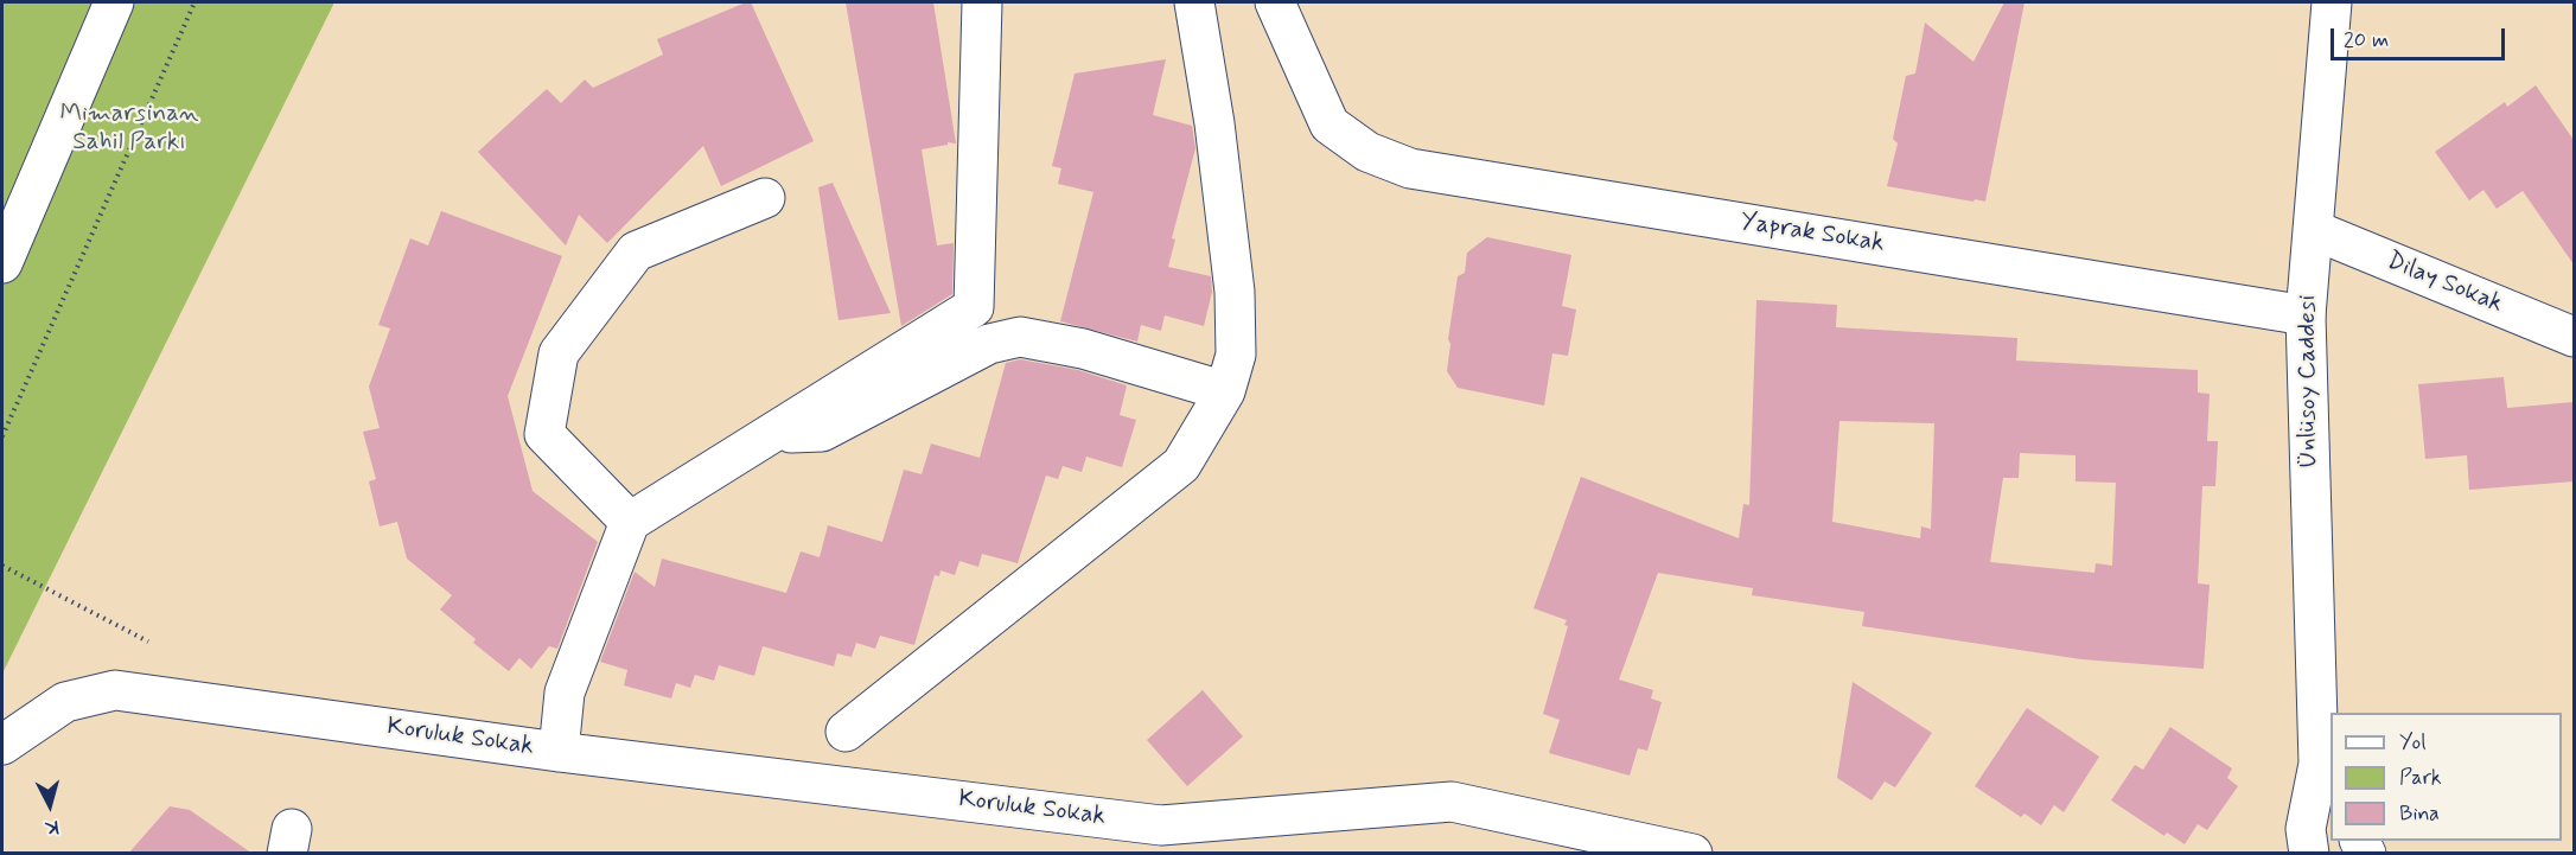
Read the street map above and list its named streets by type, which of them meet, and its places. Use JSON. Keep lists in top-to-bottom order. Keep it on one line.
{"streets":{"street":["Yaprak Sokak","Dilay Sokak","Ünlüsoy Caddesi","Koruluk Sokak"]},"crossings":[["Yaprak Sokak","Ünlüsoy Caddesi"],["Dilay Sokak","Ünlüsoy Caddesi"]],"parks":["Mimarsinan Sahil Parkı"],"legend":["Yol","Park","Bina"],"scale_bar":"20 m","north":"bottom"}
